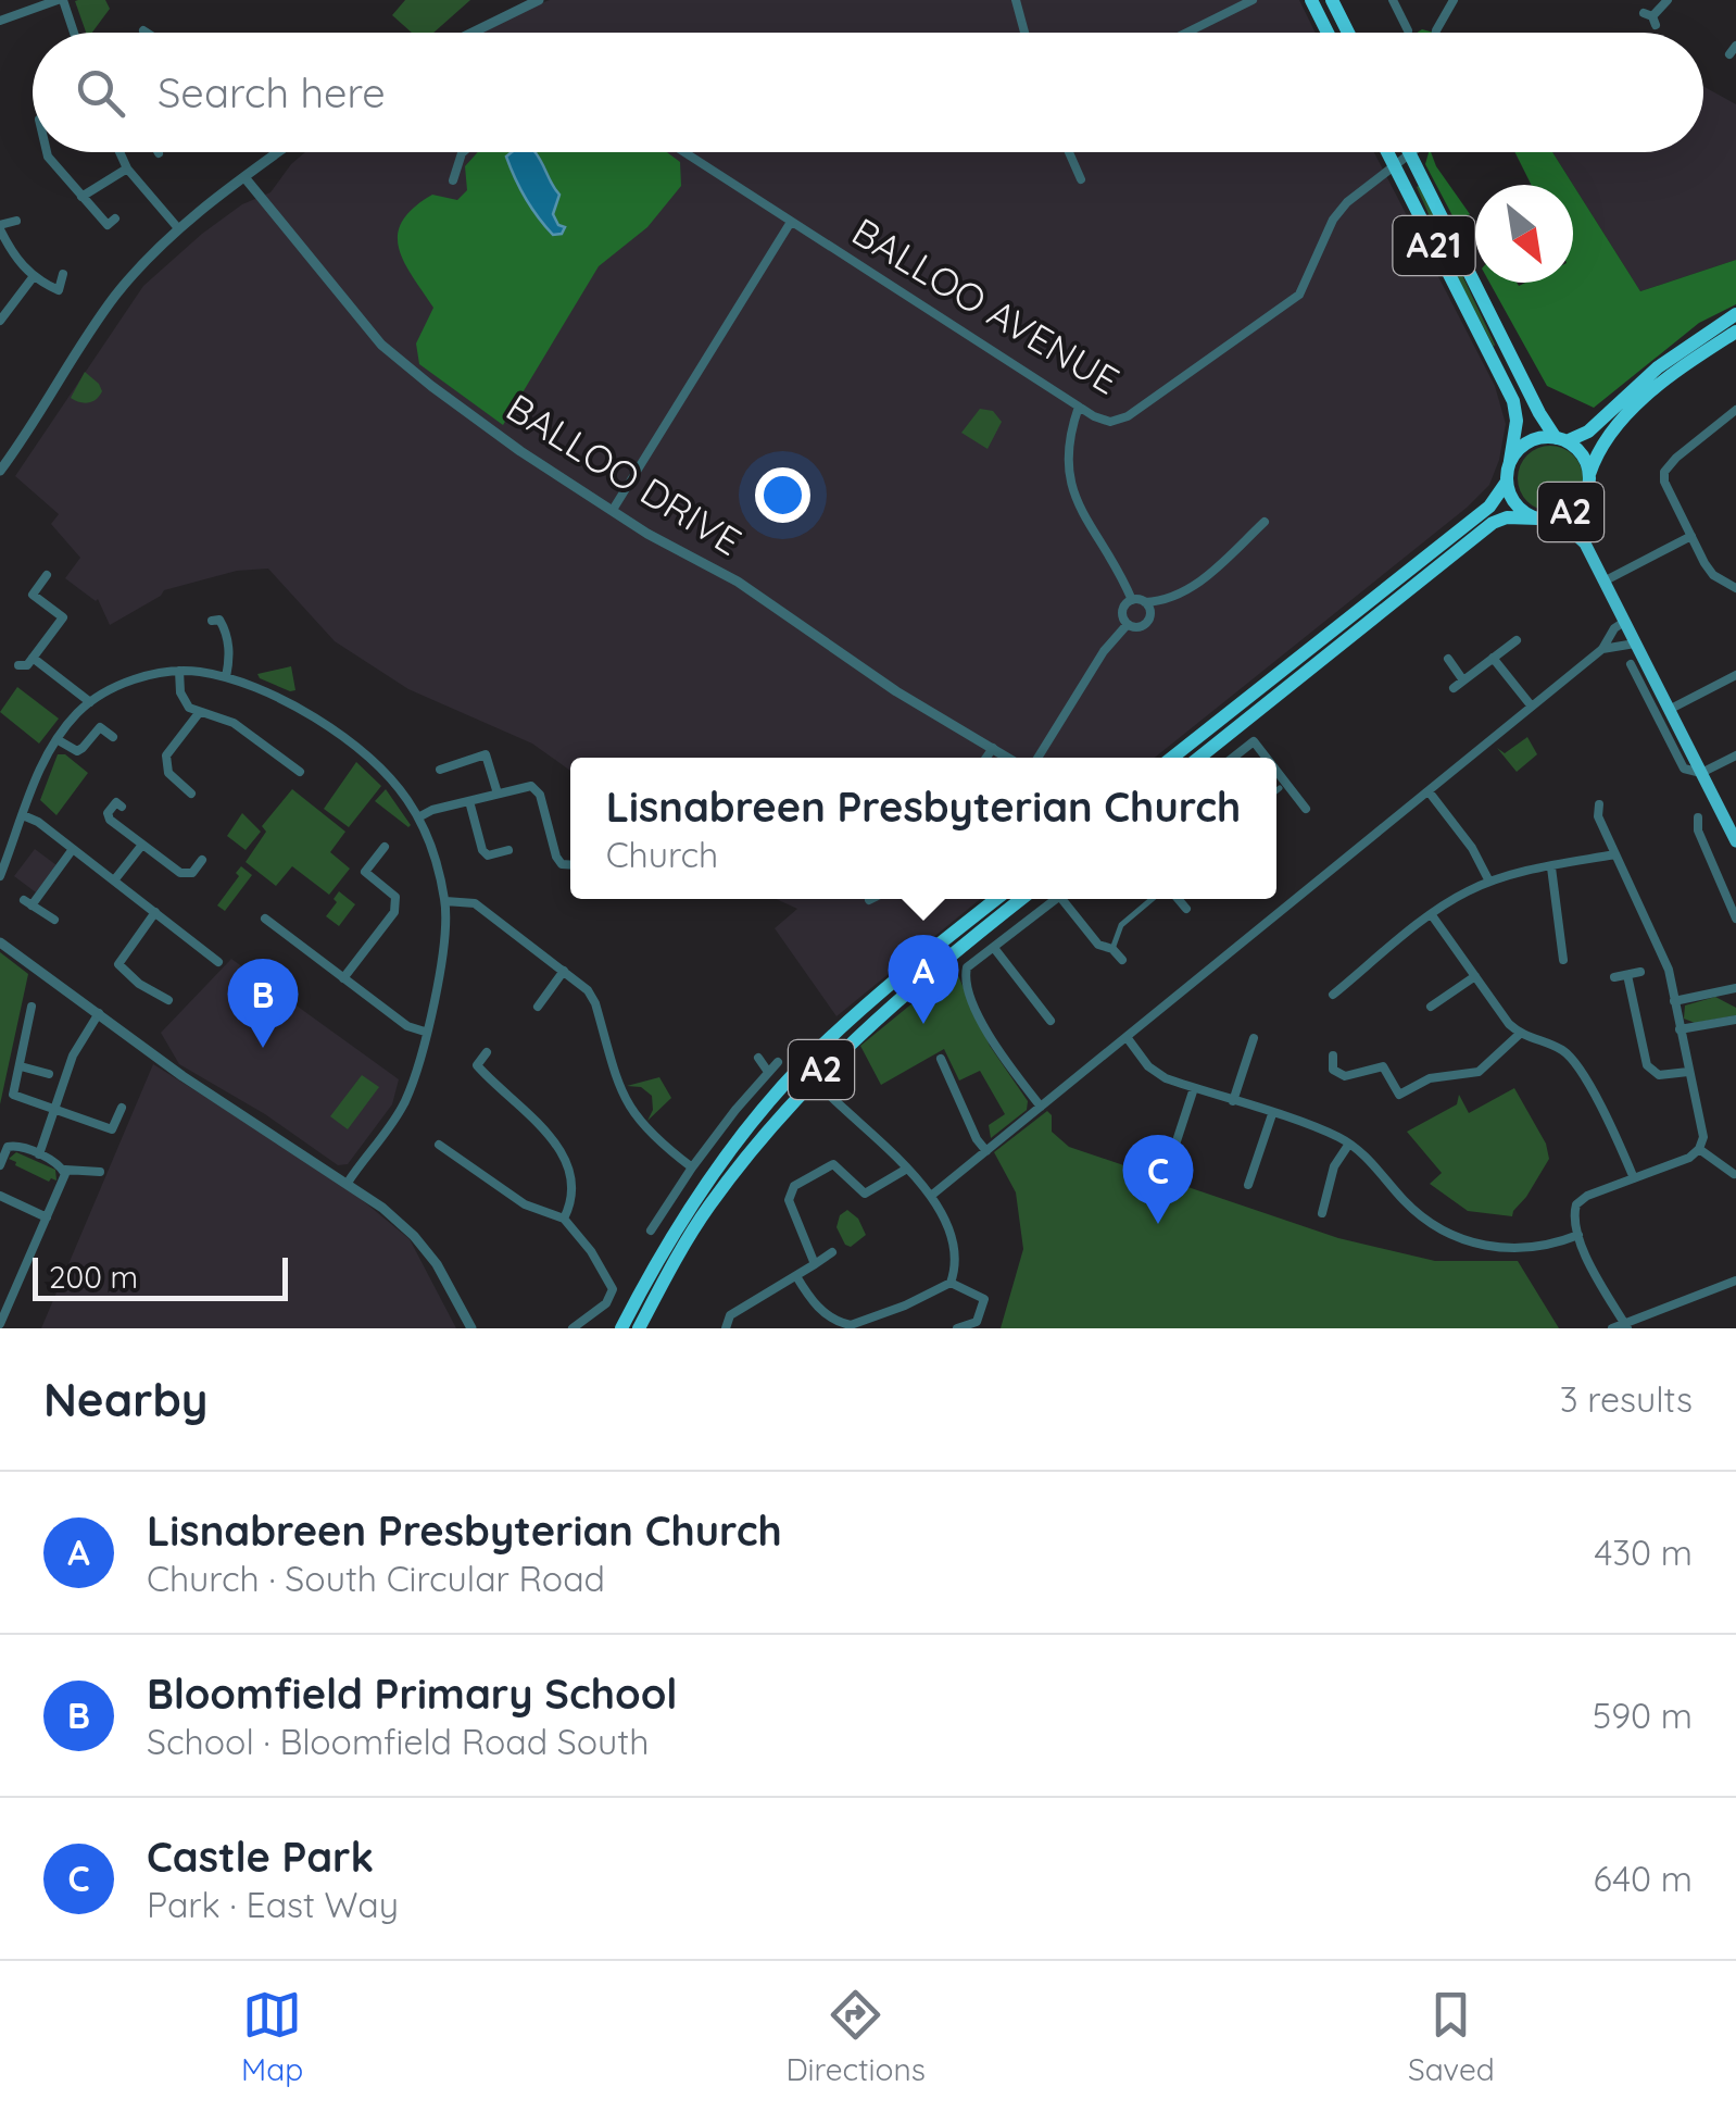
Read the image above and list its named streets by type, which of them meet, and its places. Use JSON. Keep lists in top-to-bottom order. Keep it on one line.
{"streets":{"highway":["A21","A2"],"street":["BALLOO AVENUE","BALLOO DRIVE"]},"crossings":[["A21","BALLOO AVENUE"],["A21","A2"]],"scale_bar":"200 m","north":"bottom right","page":{"search":"Search here","popup":["Lisnabreen Presbyterian Church","Church"],"pins":["A","B","C"],"scale":"200 m","heading":["Nearby","3 results"],"list":[{"mark":"A","name":"Lisnabreen Presbyterian Church","note":"Church · South Circular Road","value":"430 m"},{"mark":"B","name":"Bloomfield Primary School","note":"School · Bloomfield Road South","value":"590 m"},{"mark":"C","name":"Castle Park","note":"Park · East Way","value":"640 m"}],"nav":["Map","Directions","Saved"]}}
